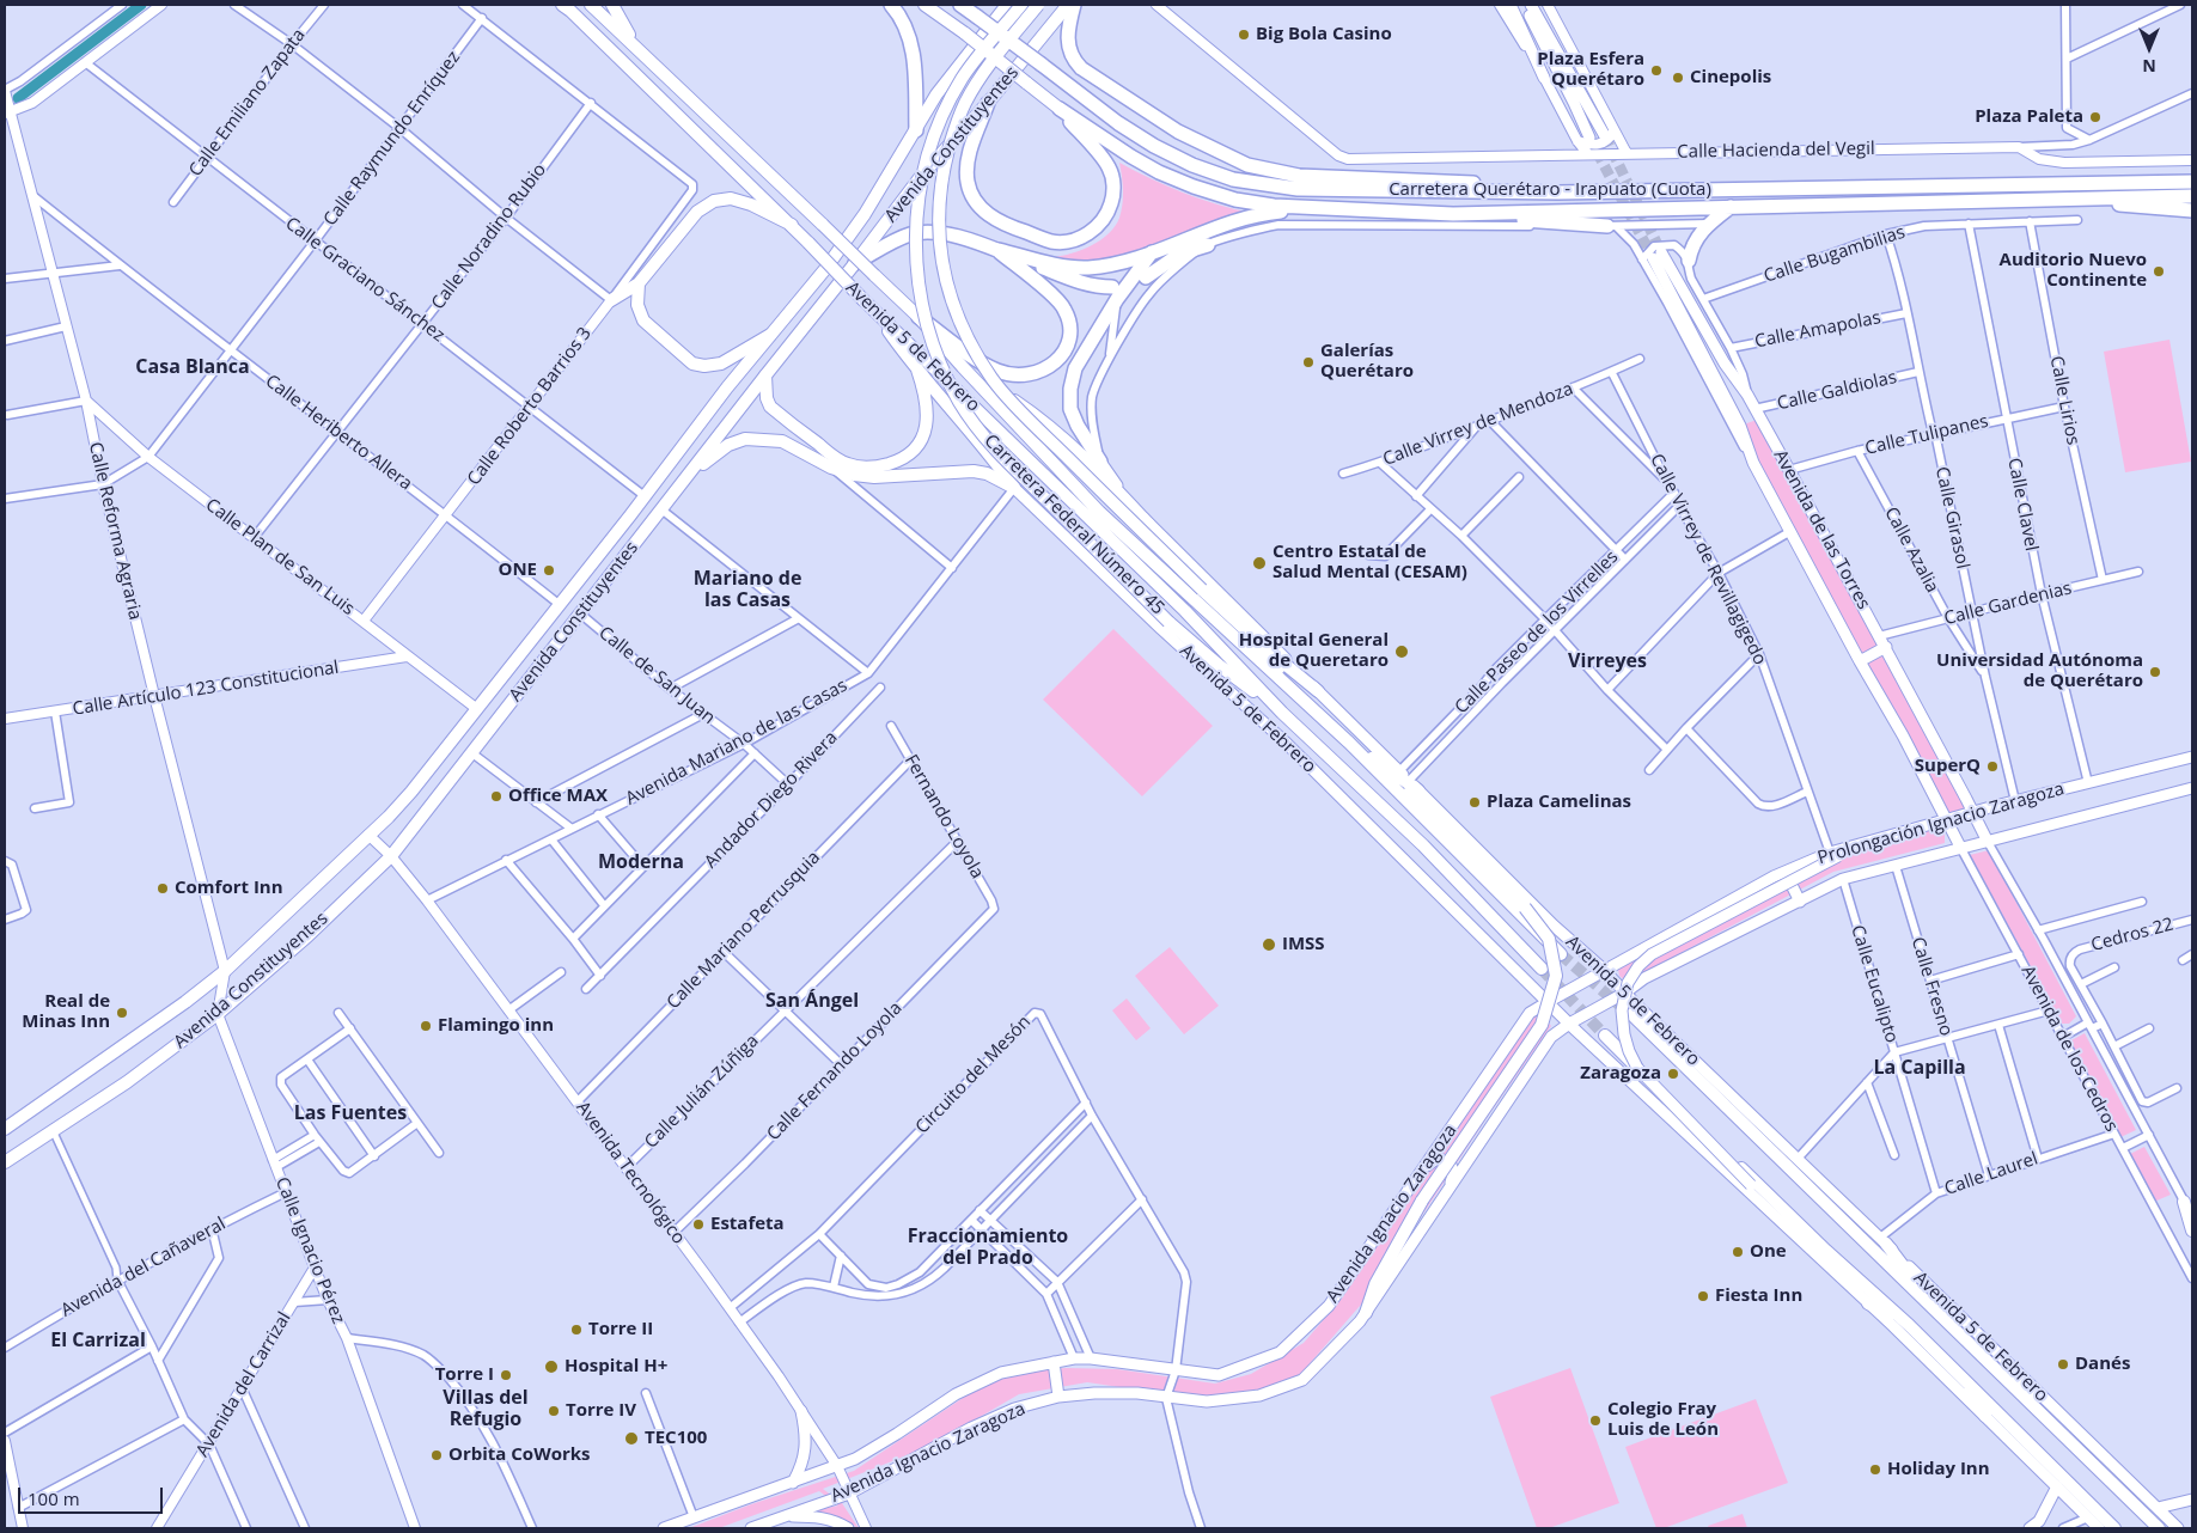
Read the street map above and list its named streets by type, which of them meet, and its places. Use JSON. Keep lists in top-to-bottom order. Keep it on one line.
{"streets":{"highway":["Carretera Querétaro - Irapuato (Cuota)"],"main road":["Avenida Constituyentes","Avenida 5 de Febrero","Carretera Federal Número 45","Avenida de las Torres","Prolongación Ignacio Zaragoza","Avenida de los Cedros","Avenida Ignacio Zaragoza"],"street":["Calle Emiliano Zapata","Calle Raymundo Enríquez","Calle Hacienda del Vegil","Calle Noradino Rubio","Calle Bugambilias","Calle Graciano Sánchez","Calle Amapolas","Calle Galdiolas","Calle Lirios","Calle Roberto Barrios 3","Calle Virrey de Mendoza","Calle Heriberto Allera","Calle Tulipanes","Calle Clavel","Calle Girasol","Calle Reforma Agraria","Calle Azalia","Calle Plan de San Luis","Calle Virrey de Revillagigedo","Calle Gardenias","Calle Paseo de los Virrelles","Calle de San Juan","Calle Artículo 123 Constitucional","Avenida Mariano de las Casas","Andador Diego Rivera","Fernando Loyola","Calle Mariano Perrusquia","Cedros 22","Calle Eucalipto","Calle Fresno","Calle Fernando Loyola","Circuito del Mesón","Calle Julián Zúñiga","Avenida Tecnológico","Calle Laurel","Calle Ignacio Pérez","Avenida del Cañaveral","Avenida del Carrizal"]},"crossings":[["Calle Emiliano Zapata","Calle Graciano Sánchez"],["Calle Raymundo Enríquez","Calle Graciano Sánchez"],["Calle Raymundo Enríquez","Calle Heriberto Allera"],["Calle Raymundo Enríquez","Calle Plan de San Luis"],["Avenida Constituyentes","Calle Graciano Sánchez"],["Avenida Constituyentes","Calle Heriberto Allera"],["Avenida Constituyentes","Calle Reforma Agraria"],["Avenida Constituyentes","Calle Plan de San Luis"],["Avenida Constituyentes","Calle de San Juan"],["Avenida Constituyentes","Avenida Tecnológico"],["Avenida Constituyentes","Calle Ignacio Pérez"],["Calle Noradino Rubio","Calle Graciano Sánchez"],["Calle Noradino Rubio","Calle Roberto Barrios 3"],["Calle Noradino Rubio","Calle Heriberto Allera"],["Calle Noradino Rubio","Calle Plan de San Luis"],["Calle Bugambilias","Calle Lirios"],["Calle Bugambilias","Calle Clavel"],["Calle Bugambilias","Calle Girasol"],["Calle Graciano Sánchez","Calle Roberto Barrios 3"],["Calle Amapolas","Calle Girasol"],["Avenida 5 de Febrero","Carretera Federal Número 45"],["Avenida 5 de Febrero","Calle Paseo de los Virrelles"],["Avenida 5 de Febrero","Avenida Mariano de las Casas"],["Avenida 5 de Febrero","Prolongación Ignacio Zaragoza"],["Avenida 5 de Febrero","Calle Laurel"],["Avenida 5 de Febrero","Avenida Ignacio Zaragoza"],["Calle Galdiolas","Calle Girasol"],["Calle Galdiolas","Avenida de las Torres"],["Calle Lirios","Calle Tulipanes"],["Calle Lirios","Calle Gardenias"],["Calle Roberto Barrios 3","Calle Heriberto Allera"],["Calle Roberto Barrios 3","Calle Plan de San Luis"],["Calle Virrey de Mendoza","Calle Virrey de Revillagigedo"],["Calle Heriberto Allera","Calle Reforma Agraria"],["Calle Tulipanes","Calle Clavel"],["Calle Tulipanes","Calle Girasol"],["Calle Tulipanes","Avenida de las Torres"],["Calle Tulipanes","Calle Azalia"],["Calle Clavel","Calle Gardenias"],["Calle Clavel","Prolongación Ignacio Zaragoza"],["Calle Girasol","Calle Azalia"],["Calle Girasol","Calle Gardenias"],["Calle Girasol","Prolongación Ignacio Zaragoza"],["Avenida de las Torres","Calle Gardenias"],["Avenida de las Torres","Prolongación Ignacio Zaragoza"],["Avenida de las Torres","Avenida de los Cedros"],["Calle Reforma Agraria","Calle Plan de San Luis"],["Calle Reforma Agraria","Calle Artículo 123 Constitucional"],["Calle Azalia","Calle Gardenias"],["Calle Plan de San Luis","Calle Artículo 123 Constitucional"],["Calle Virrey de Revillagigedo","Calle Paseo de los Virrelles"],["Calle Virrey de Revillagigedo","Prolongación Ignacio Zaragoza"],["Calle de San Juan","Avenida Mariano de las Casas"],["Calle de San Juan","Andador Diego Rivera"],["Avenida Mariano de las Casas","Avenida Tecnológico"],["Fernando Loyola","Calle Mariano Perrusquia"],["Fernando Loyola","Calle Fernando Loyola"],["Fernando Loyola","Calle Julián Zúñiga"],["Prolongación Ignacio Zaragoza","Calle Eucalipto"],["Prolongación Ignacio Zaragoza","Calle Fresno"],["Prolongación Ignacio Zaragoza","Avenida de los Cedros"],["Prolongación Ignacio Zaragoza","Avenida Ignacio Zaragoza"],["Calle Mariano Perrusquia","Avenida Tecnológico"],["Calle Eucalipto","Calle Laurel"],["Calle Fresno","Calle Laurel"],["Avenida de los Cedros","Calle Laurel"],["Calle Fernando Loyola","Avenida Tecnológico"],["Circuito del Mesón","Avenida Tecnológico"],["Circuito del Mesón","Avenida Ignacio Zaragoza"],["Calle Julián Zúñiga","Avenida Tecnológico"],["Avenida Tecnológico","Avenida Ignacio Zaragoza"],["Calle Ignacio Pérez","Avenida del Cañaveral"],["Calle Ignacio Pérez","Avenida del Carrizal"]],"districts":["Casa Blanca","Mariano de las Casas","Virreyes","Moderna","San Ángel","La Capilla","Las Fuentes","Fraccionamiento del Prado","El Carrizal","Villas del Refugio"],"places":["Big Bola Casino","Plaza Esfera Querétaro","Cinepolis","Plaza Paleta","Auditorio Nuevo Continente","Galerías Querétaro","Centro Estatal de Salud Mental (CESAM)","ONE","Hospital General de Queretaro","Universidad Autónoma de Querétaro","SuperQ","Office MAX","Plaza Camelinas","Comfort Inn","IMSS","Real de Minas Inn","Flamingo inn","Zaragoza","Estafeta","One","Fiesta Inn","Torre II","Danés","Hospital H+","Torre I","Torre IV","Colegio Fray Luis de León","TEC100","Orbita CoWorks","Holiday Inn"],"scale_bar":"100 m","north":"bottom"}
